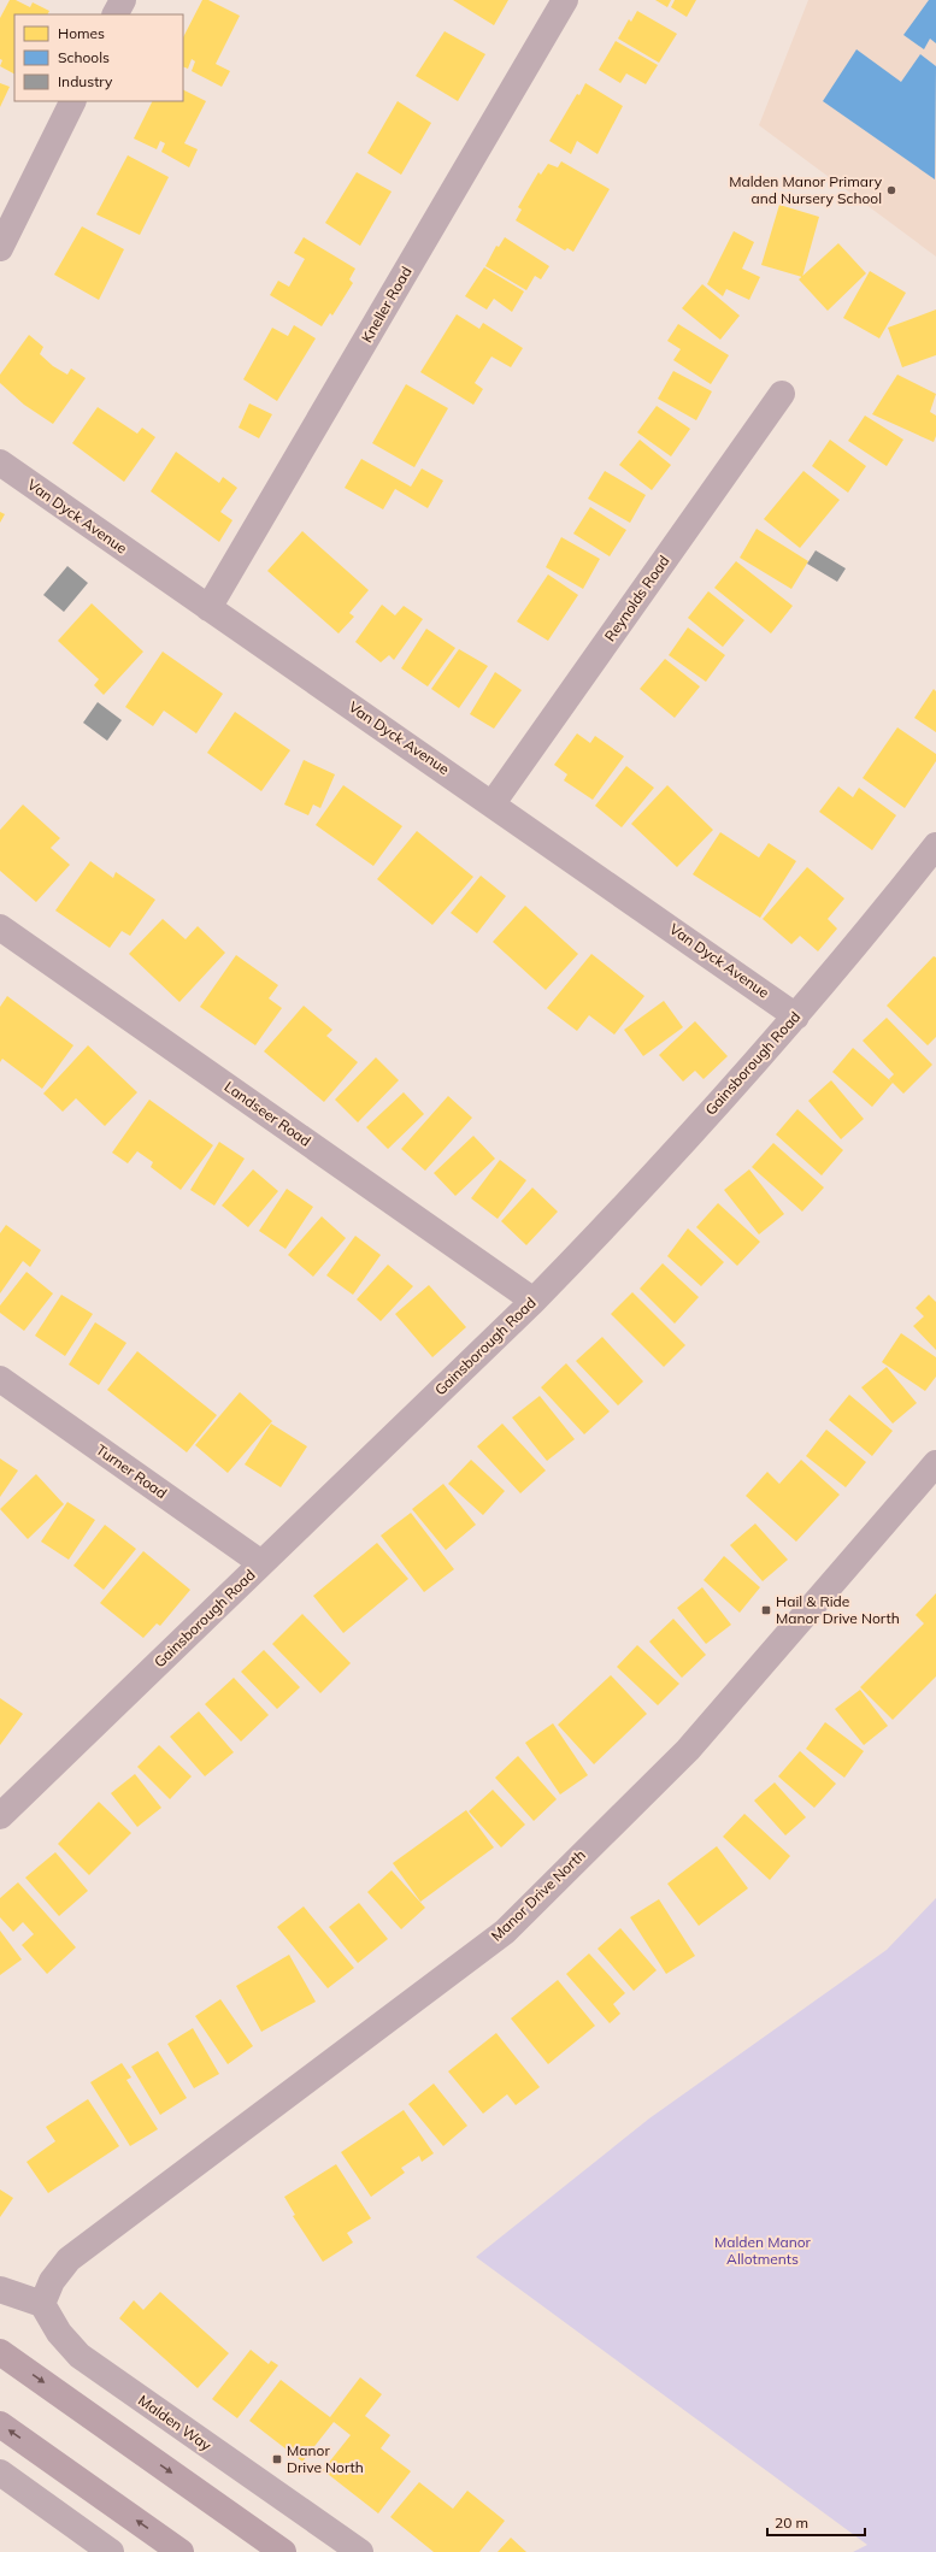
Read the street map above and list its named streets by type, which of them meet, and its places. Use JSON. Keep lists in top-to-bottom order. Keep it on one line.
{"streets":{"street":["Kneller Road","Van Dyck Avenue","Reynolds Road","Gainsborough Road","Landseer Road","Turner Road","Manor Drive North","Malden Way"]},"crossings":[["Kneller Road","Van Dyck Avenue"],["Van Dyck Avenue","Reynolds Road"],["Van Dyck Avenue","Gainsborough Road"],["Gainsborough Road","Landseer Road"],["Gainsborough Road","Turner Road"],["Manor Drive North","Malden Way"]],"parks":["Malden Manor Allotments"],"places":{"other":["Malden Manor Primary and Nursery School"],"transit":["Hail & Ride Manor Drive North","Manor Drive North"]},"legend":["Homes","Schools","Industry"],"scale_bar":"20 m"}
